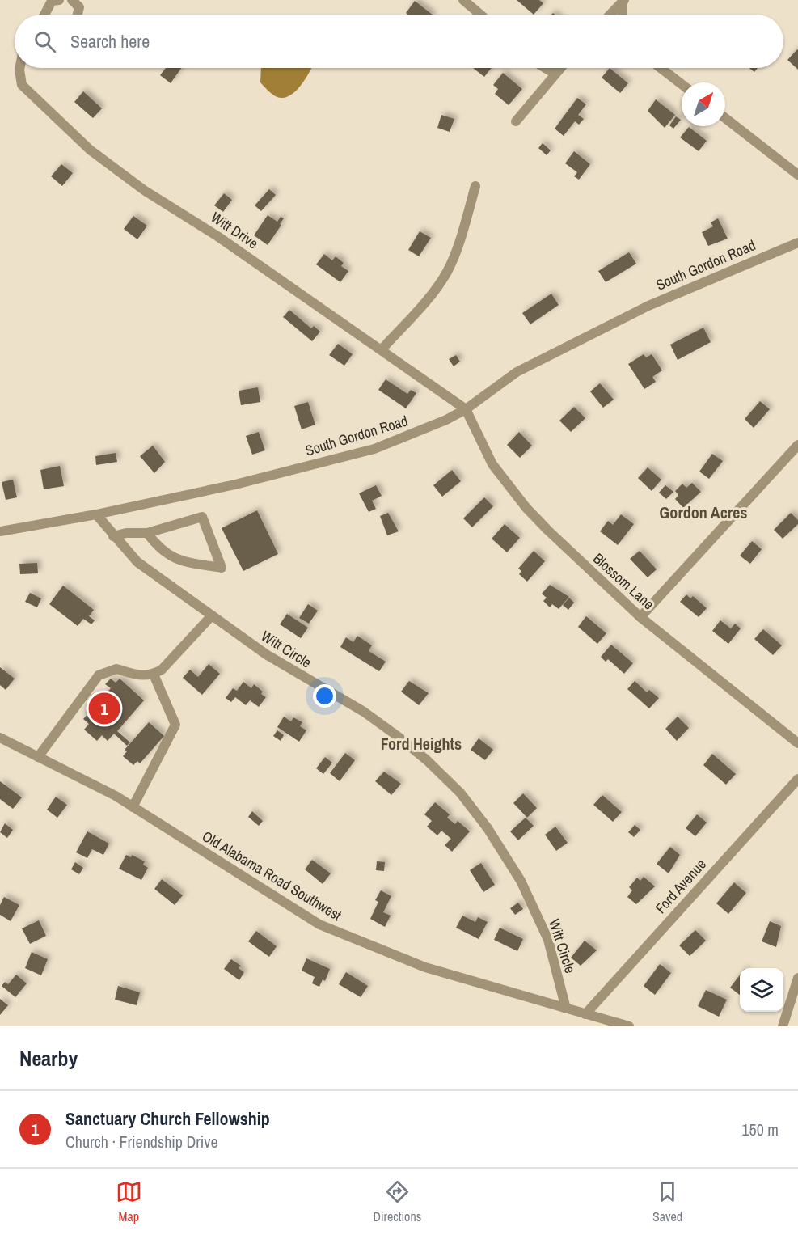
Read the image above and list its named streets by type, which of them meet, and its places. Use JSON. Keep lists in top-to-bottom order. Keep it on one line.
{"streets":{"street":["Witt Drive","South Gordon Road","Blossom Lane","Witt Circle","Old Alabama Road Southwest","Ford Avenue"]},"crossings":[["Witt Drive","South Gordon Road"],["Witt Drive","Blossom Lane"],["South Gordon Road","Blossom Lane"],["South Gordon Road","Witt Circle"],["Witt Circle","Old Alabama Road Southwest"],["Old Alabama Road Southwest","Ford Avenue"]],"districts":["Gordon Acres","Ford Heights"],"north":"top right","page":{"search":"Search here","pins":"1","heading":"Nearby","list":[{"mark":"1","name":"Sanctuary Church Fellowship","note":"Church · Friendship Drive","value":"150 m"}],"nav":["Map","Directions","Saved"]}}
